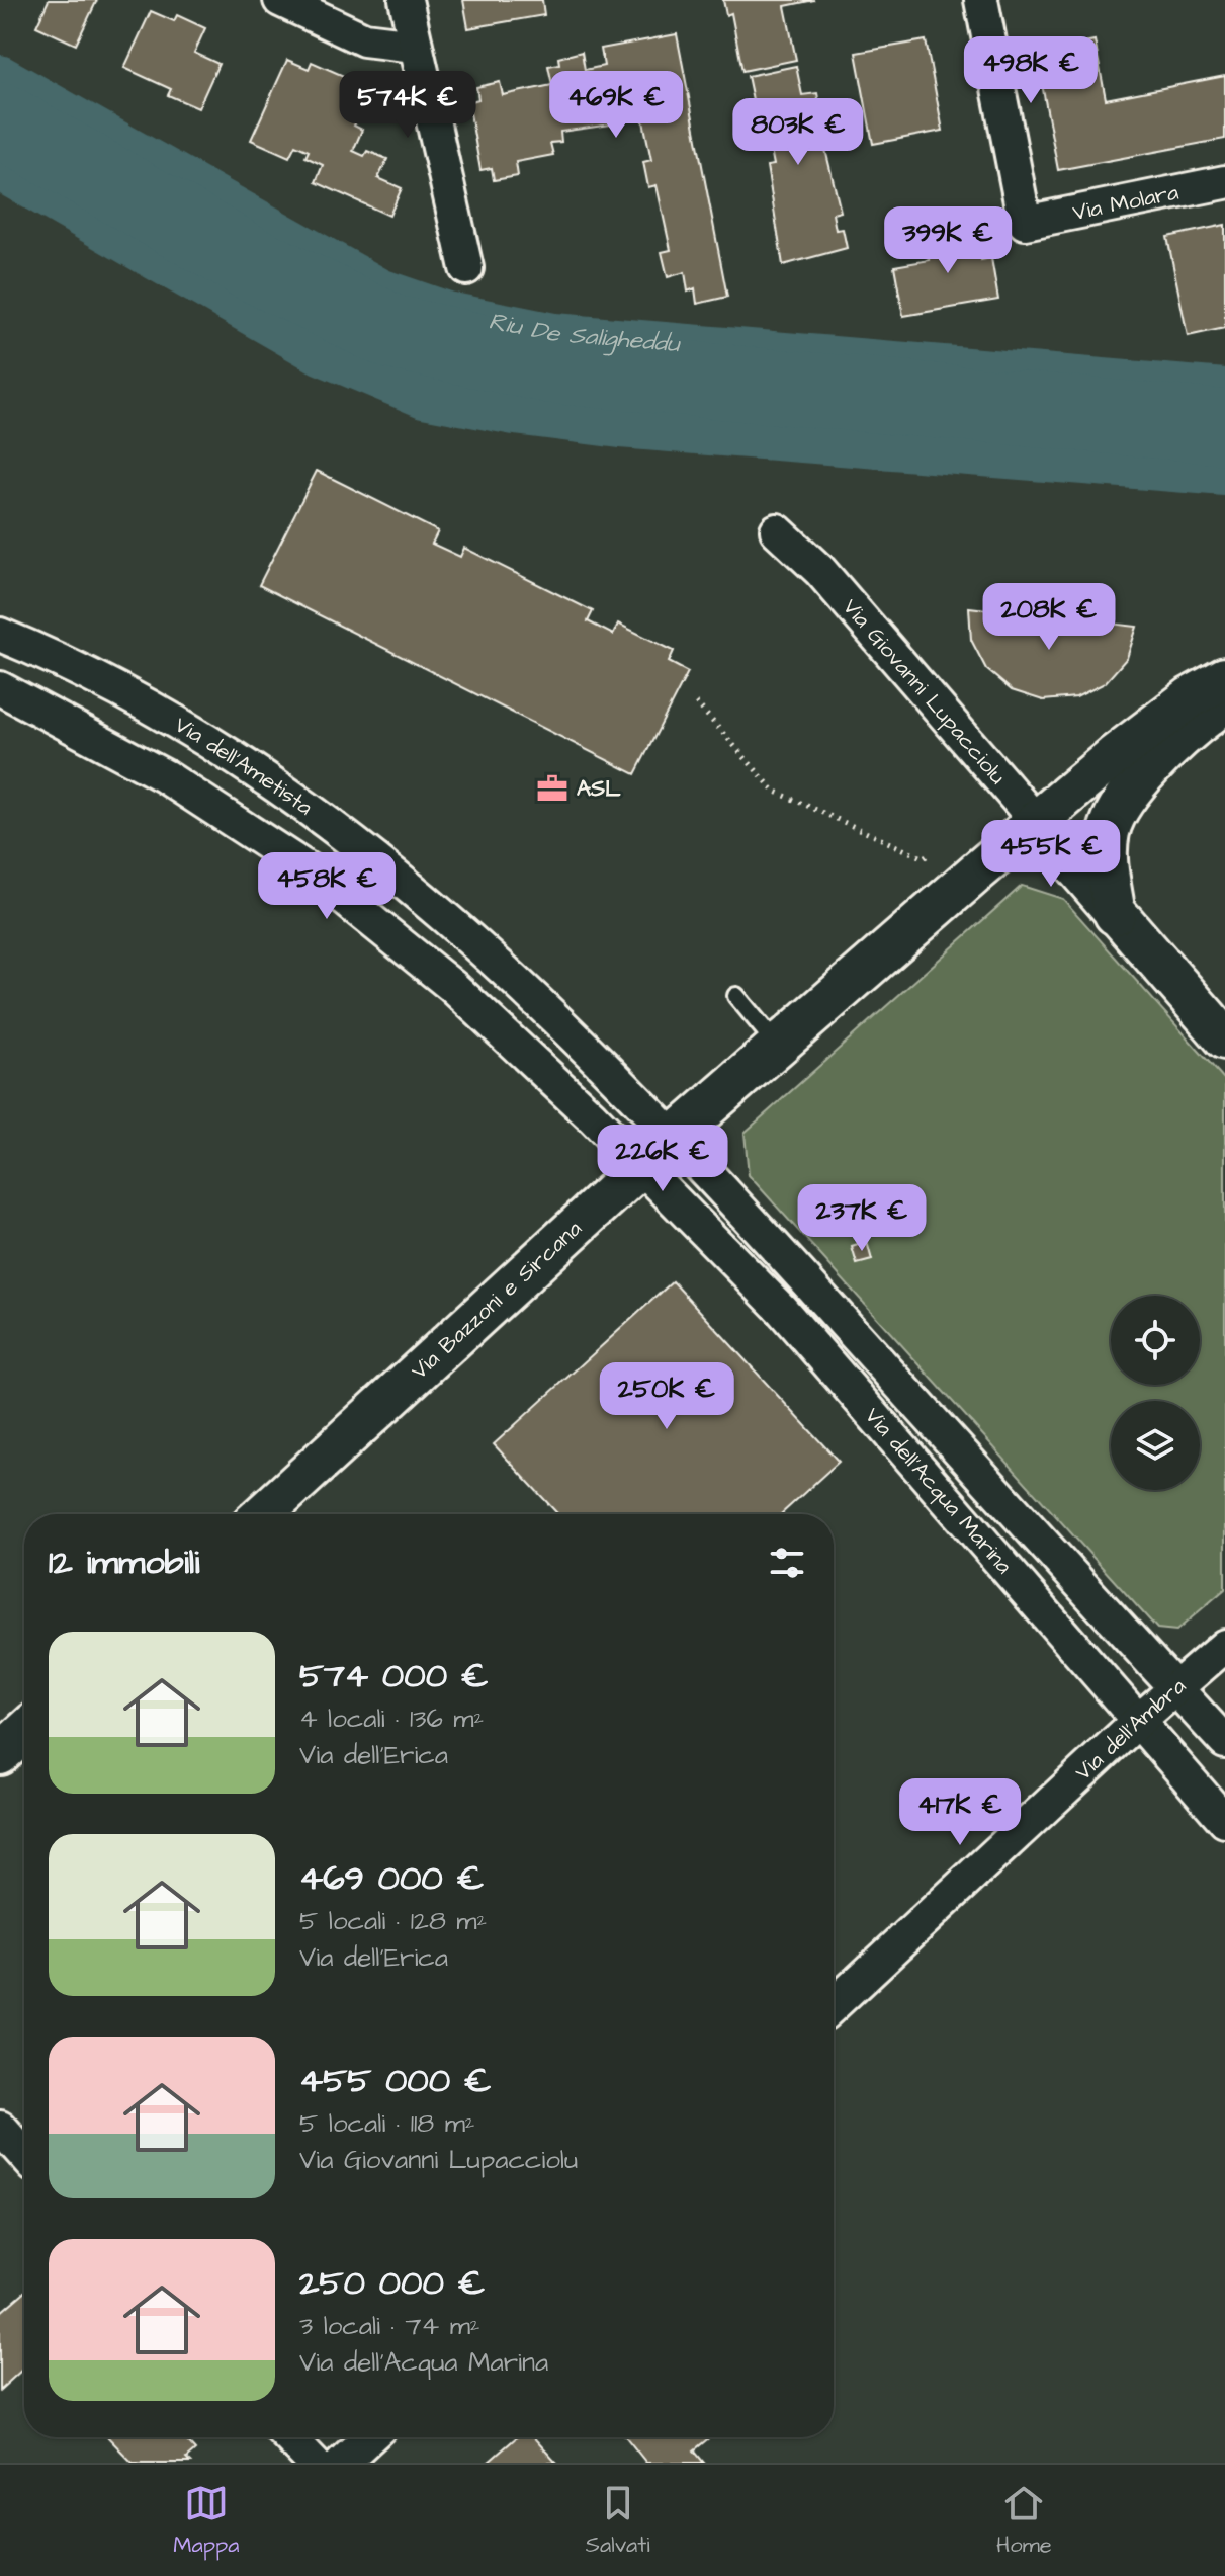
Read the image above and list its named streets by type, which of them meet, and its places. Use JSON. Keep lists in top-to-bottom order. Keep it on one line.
{"streets":{"street":["Via Molara","Via Giovanni Lupacciolu","Via dell'Ametista","Via Bazzoni e Sircana","Via dell'Acqua Marina","Via dell'Ambra"]},"crossings":[["Via Giovanni Lupacciolu","Via Bazzoni e Sircana"],["Via dell'Ametista","Via Bazzoni e Sircana"],["Via dell'Ametista","Via dell'Acqua Marina"],["Via Bazzoni e Sircana","Via dell'Acqua Marina"],["Via dell'Acqua Marina","Via dell'Ambra"]],"water":["Riu De Saligheddu"],"places":{"office":["ASL"]},"page":{"price":["498K €","574K €","469K €","803K €","399K €","208K €","455K €","458K €","226K €","237K €","250K €","417K €"],"heading":"12 immobili","list":[{"name":"574 000 €","note":"4 locali · 136 m² · Via dell'Erica"},{"name":"469 000 €","note":"5 locali · 128 m² · Via dell'Erica"},{"name":"455 000 €","note":"5 locali · 118 m² · Via Giovanni Lupacciolu"},{"name":"250 000 €","note":"3 locali · 74 m² · Via dell'Acqua Marina"}],"tabs":["Mappa","Salvati","Home"]}}
